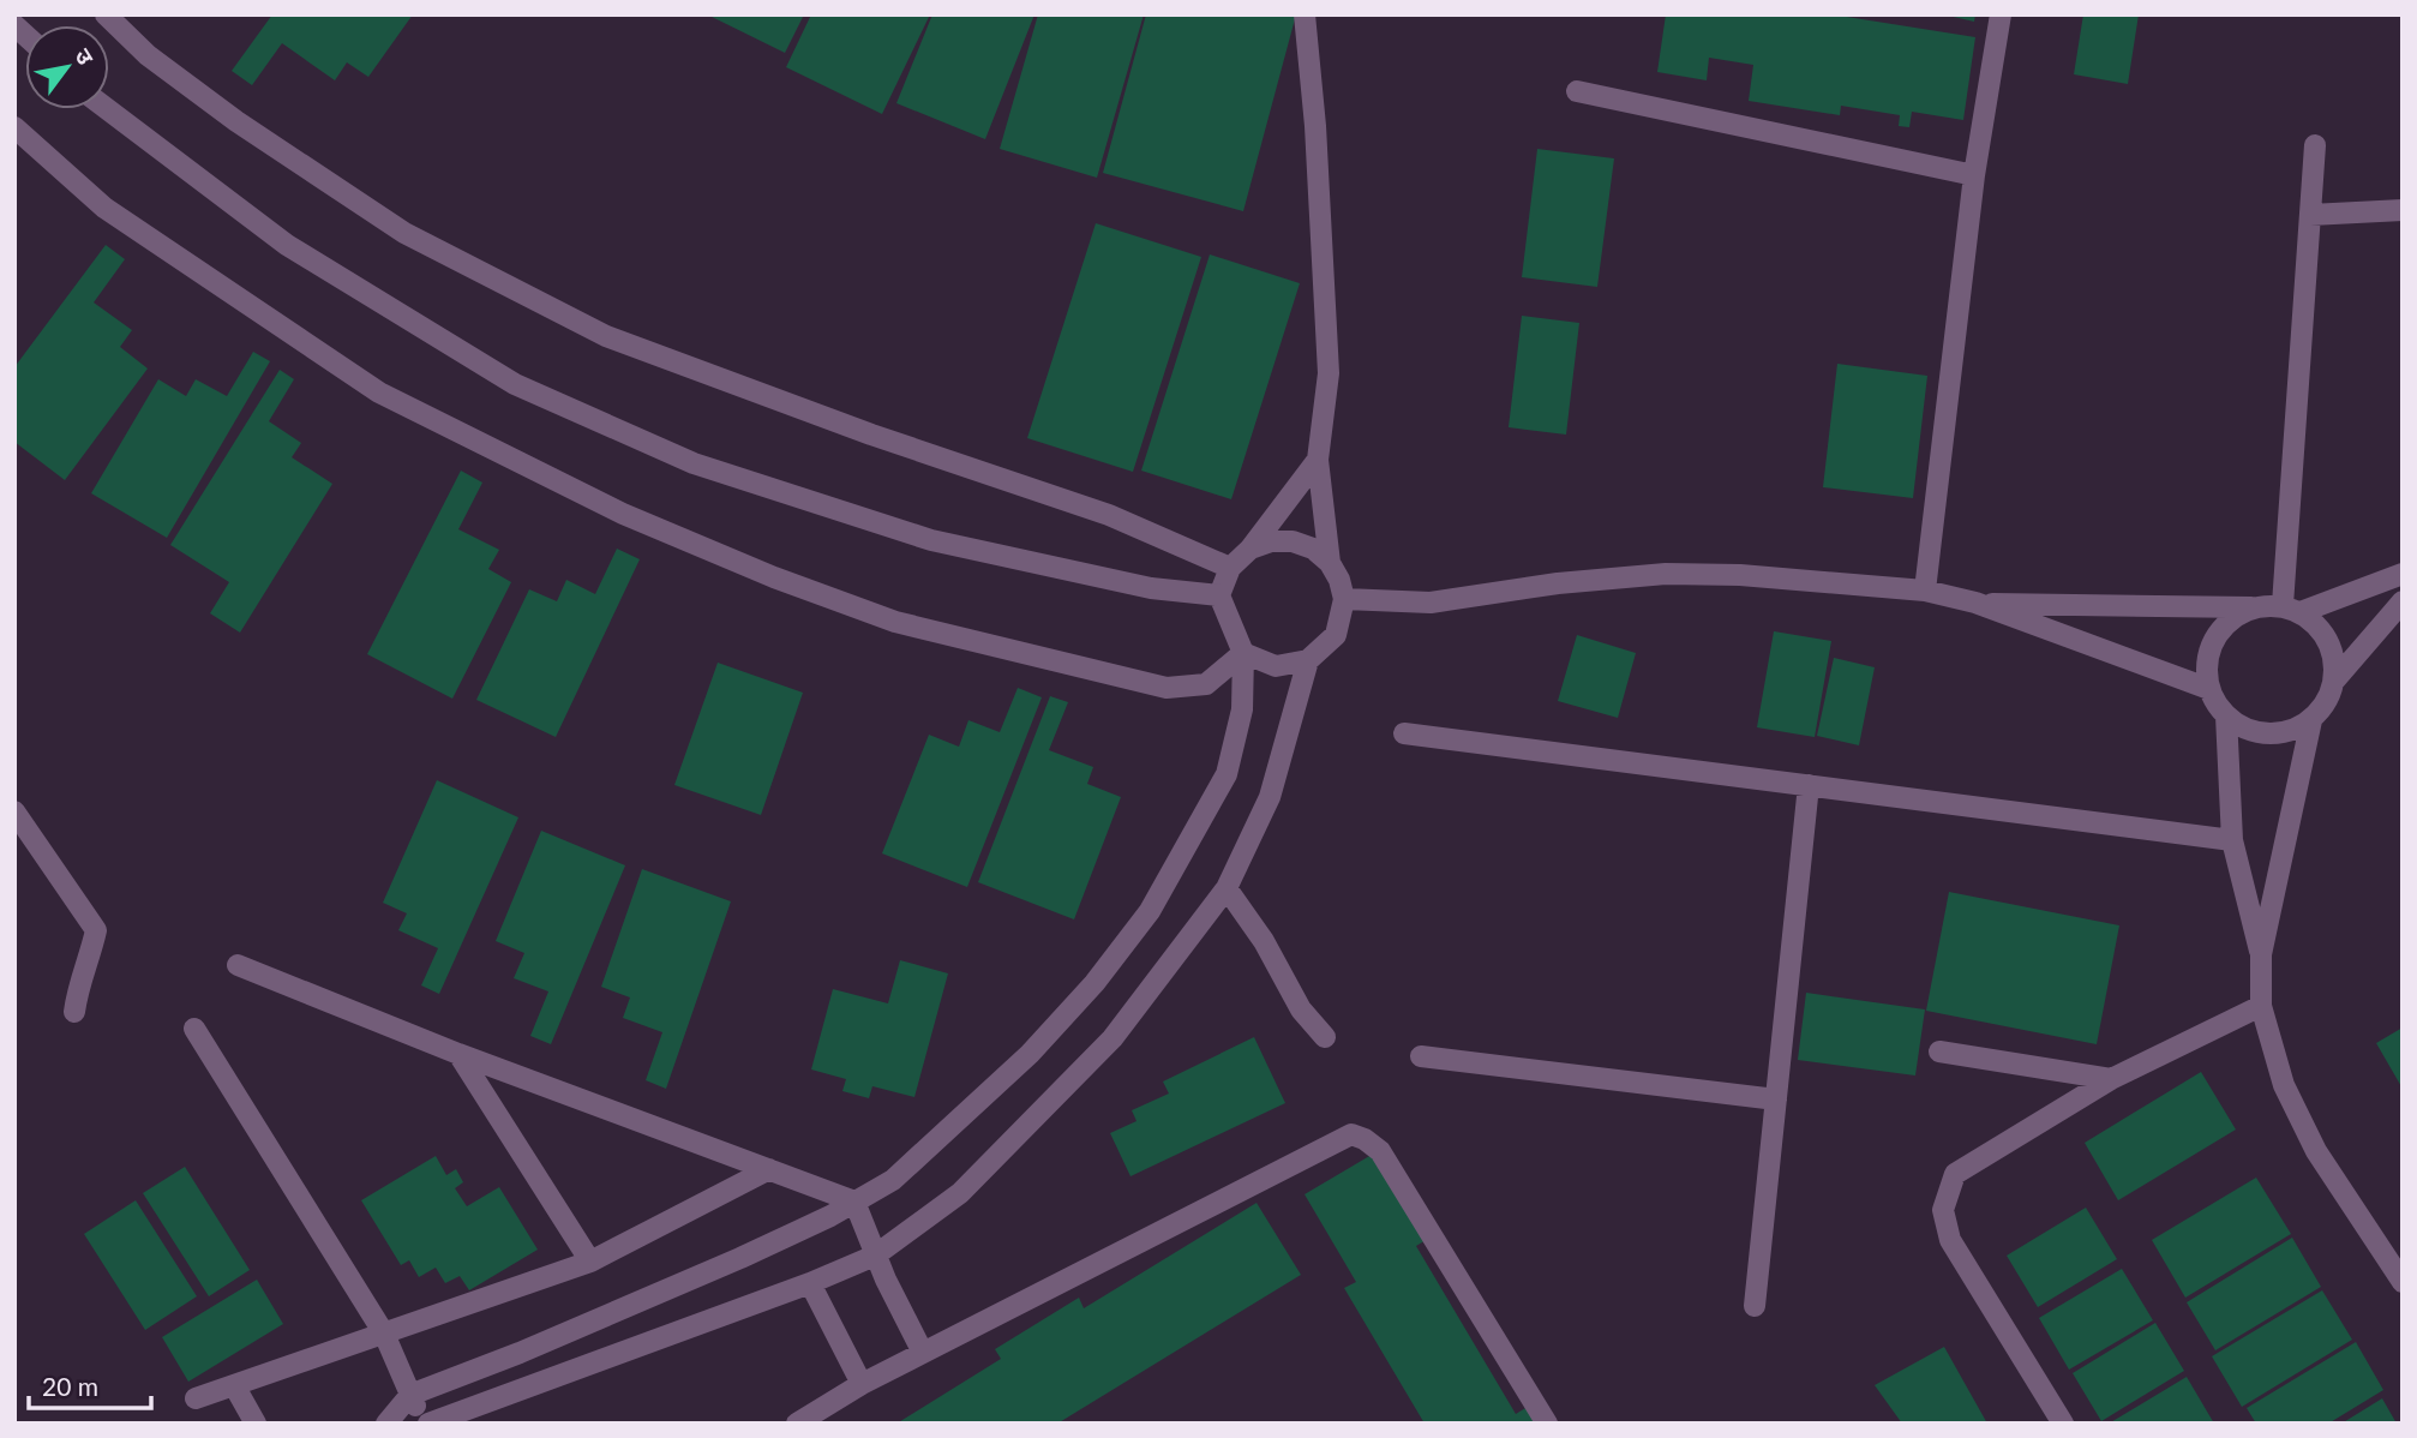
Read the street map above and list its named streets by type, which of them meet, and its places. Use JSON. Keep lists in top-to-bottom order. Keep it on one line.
{"scale_bar":"20 m","north":"top right"}
